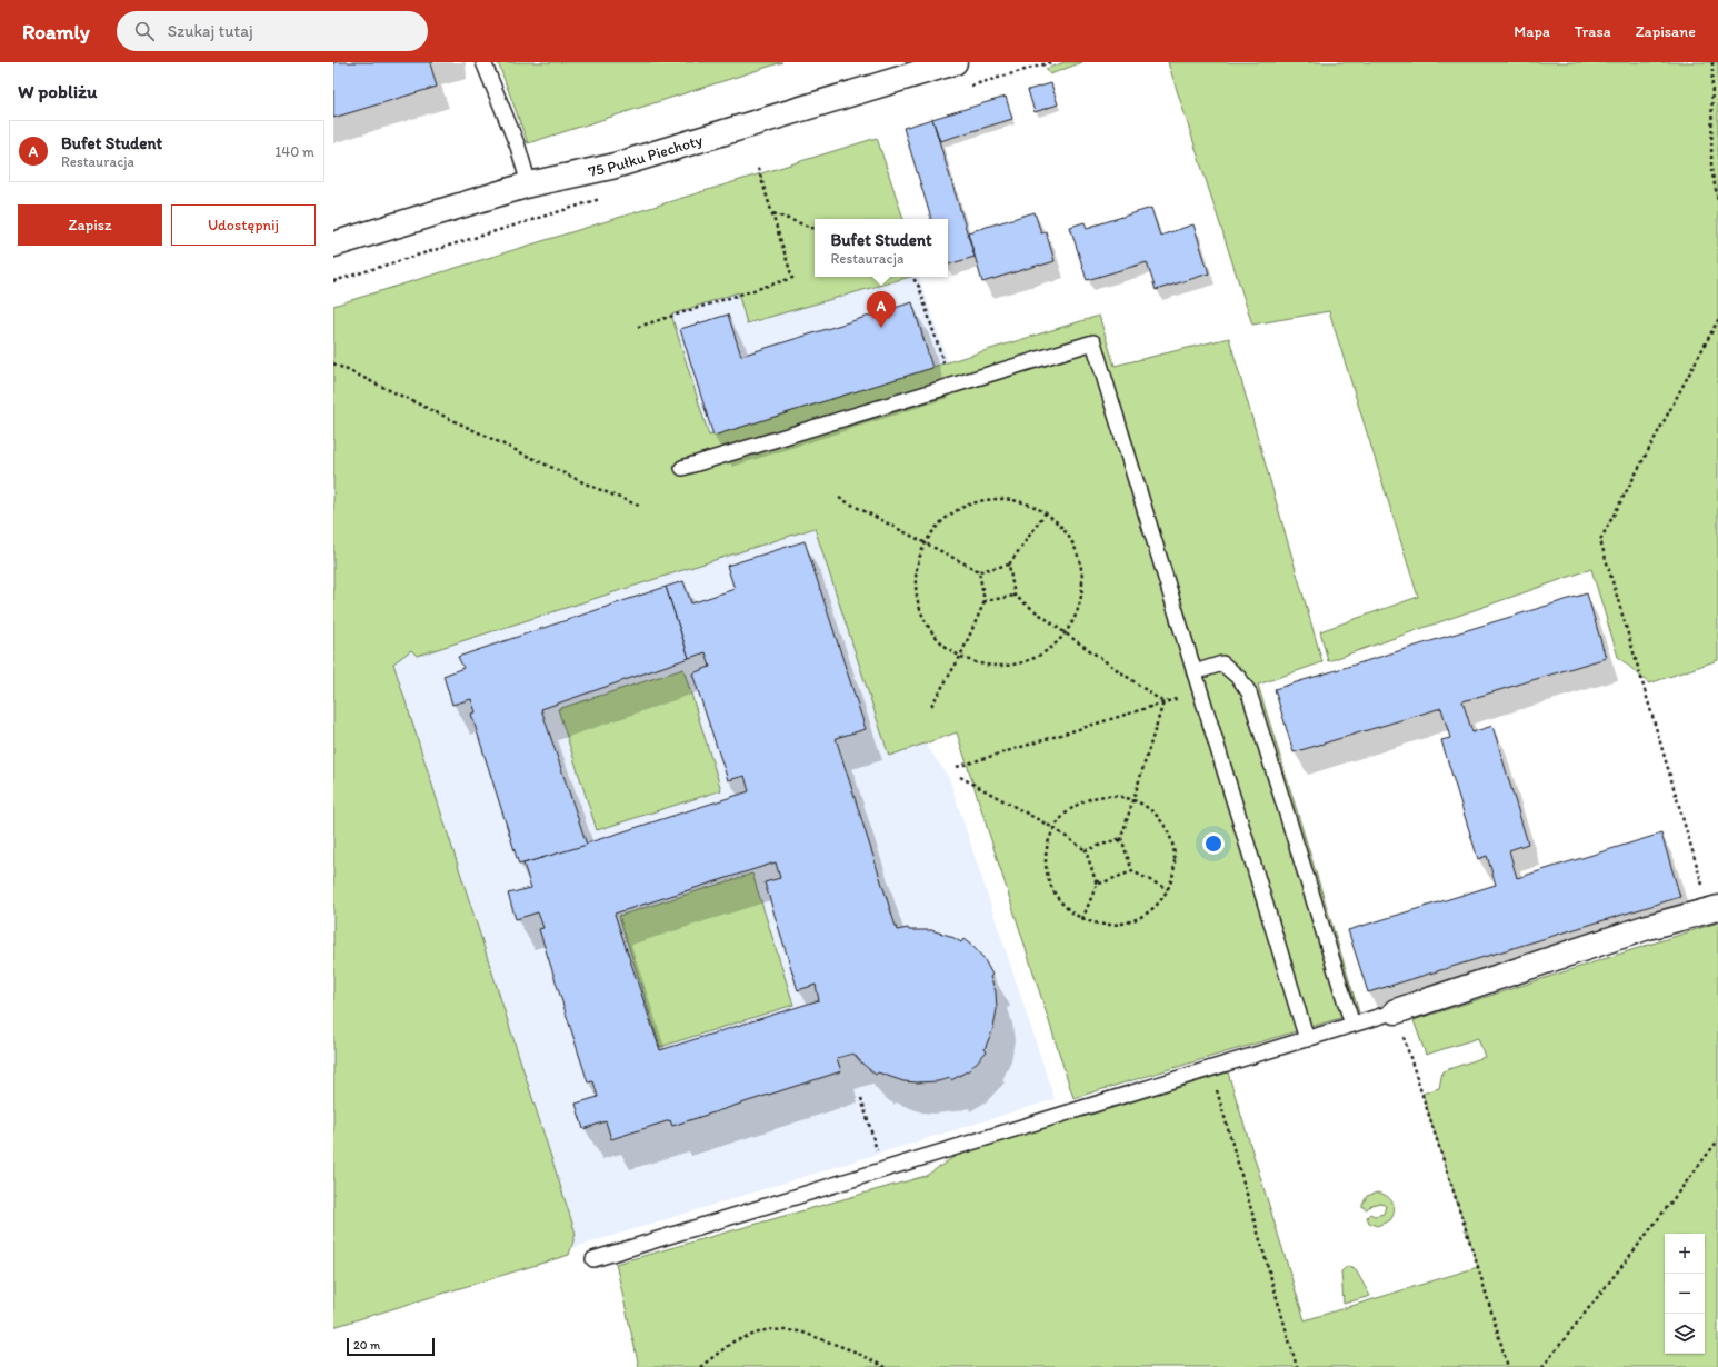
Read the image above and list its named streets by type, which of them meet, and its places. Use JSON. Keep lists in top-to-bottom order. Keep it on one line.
{"streets":{"main road":["75 Pułku Piechoty"]},"scale_bar":"20 m","page":{"header":"Roamly","search":"Szukaj tutaj","nav":["Mapa","Trasa","Zapisane"],"heading":"W pobliżu","list":[{"mark":"A","name":"Bufet Student","note":"Restauracja","value":"140 m"}],"buttons":["Zapisz","Udostępnij"],"popup":["Bufet Student","Restauracja"],"pins":"A","map_buttons":["+","−"],"scale":"20 m"}}
